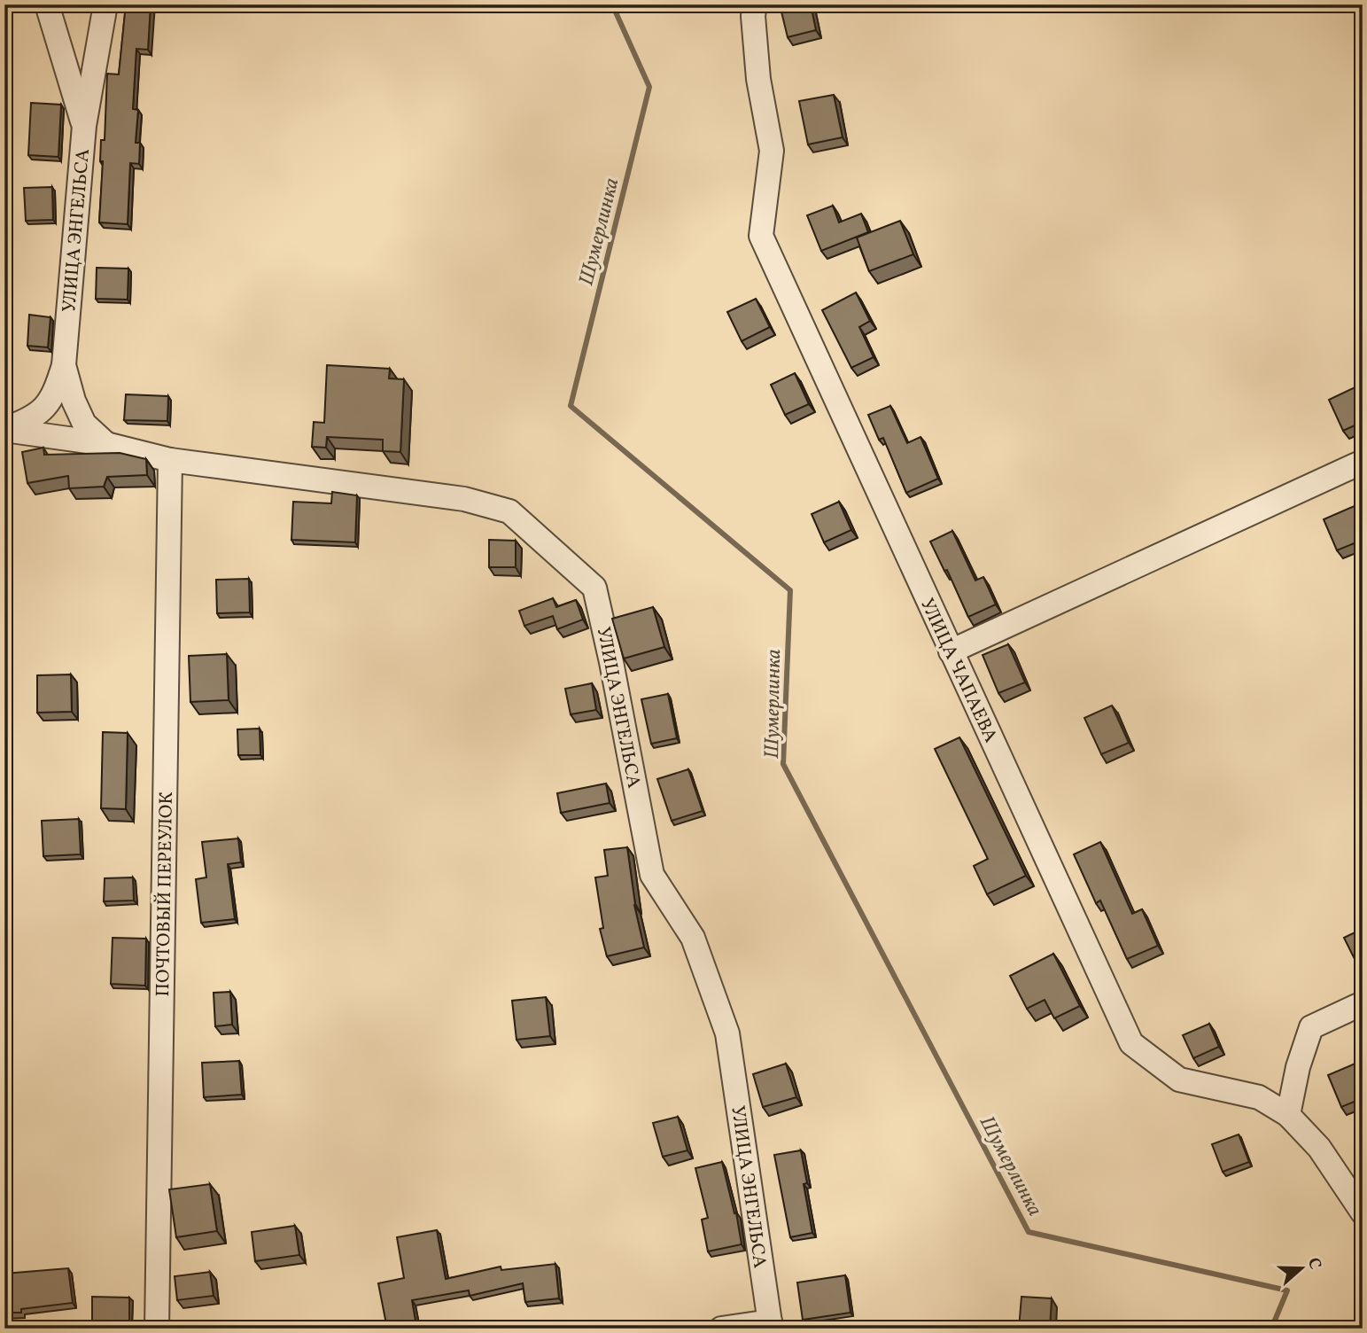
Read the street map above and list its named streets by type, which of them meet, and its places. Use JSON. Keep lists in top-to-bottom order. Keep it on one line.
{"streets":{"street":["УЛИЦА ЭНГЕЛЬСА","УЛИЦА ЧАПАЕВА","ПОЧТОВЫЙ ПЕРЕУЛОК"]},"crossings":[["УЛИЦА ЭНГЕЛЬСА","ПОЧТОВЫЙ ПЕРЕУЛОК"]],"water":["Шумерлинка"],"north":"right"}
